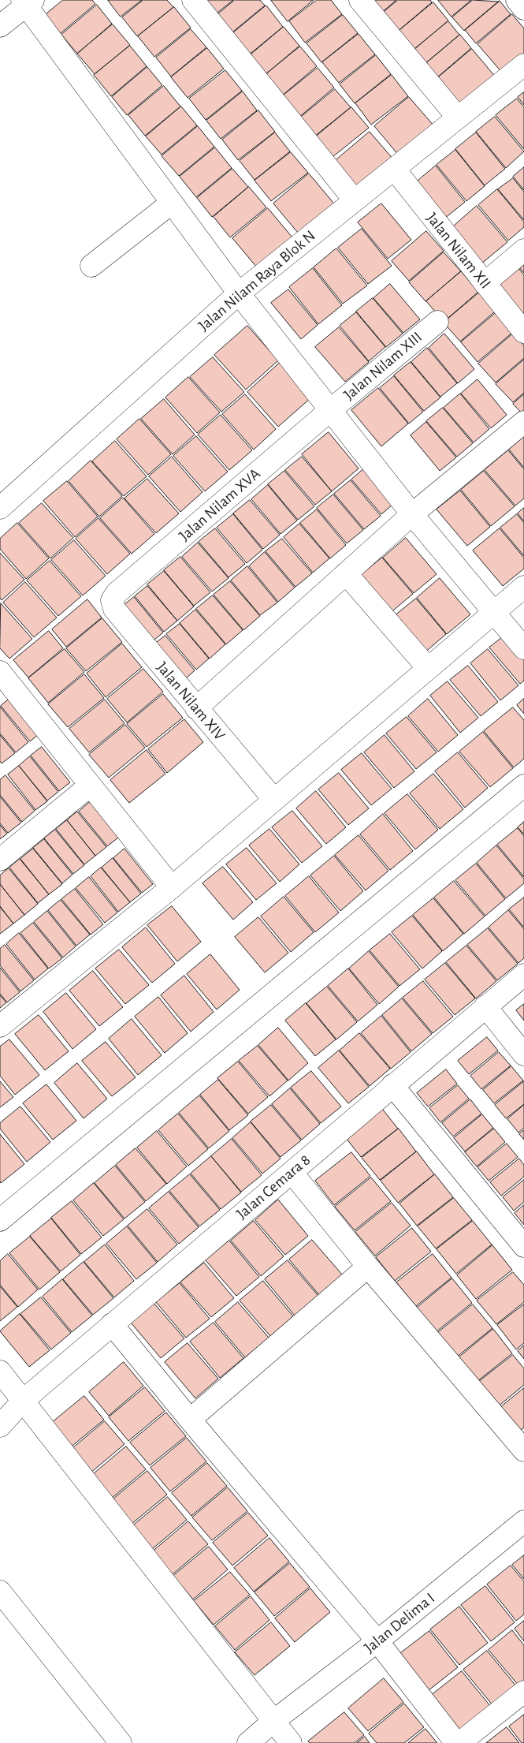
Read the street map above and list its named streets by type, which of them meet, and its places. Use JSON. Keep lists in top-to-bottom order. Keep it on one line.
{"streets":{"street":["Jalan Nilam XII","Jalan Nilam Raya Blok N","Jalan Nilam XIII","Jalan Nilam XVA","Jalan Nilam XIV","Jalan Cemara 8","Jalan Delima I"]},"crossings":[["Jalan Nilam XII","Jalan Nilam Raya Blok N"],["Jalan Nilam XIII","Jalan Nilam XVA"],["Jalan Nilam XVA","Jalan Nilam XIV"]]}
